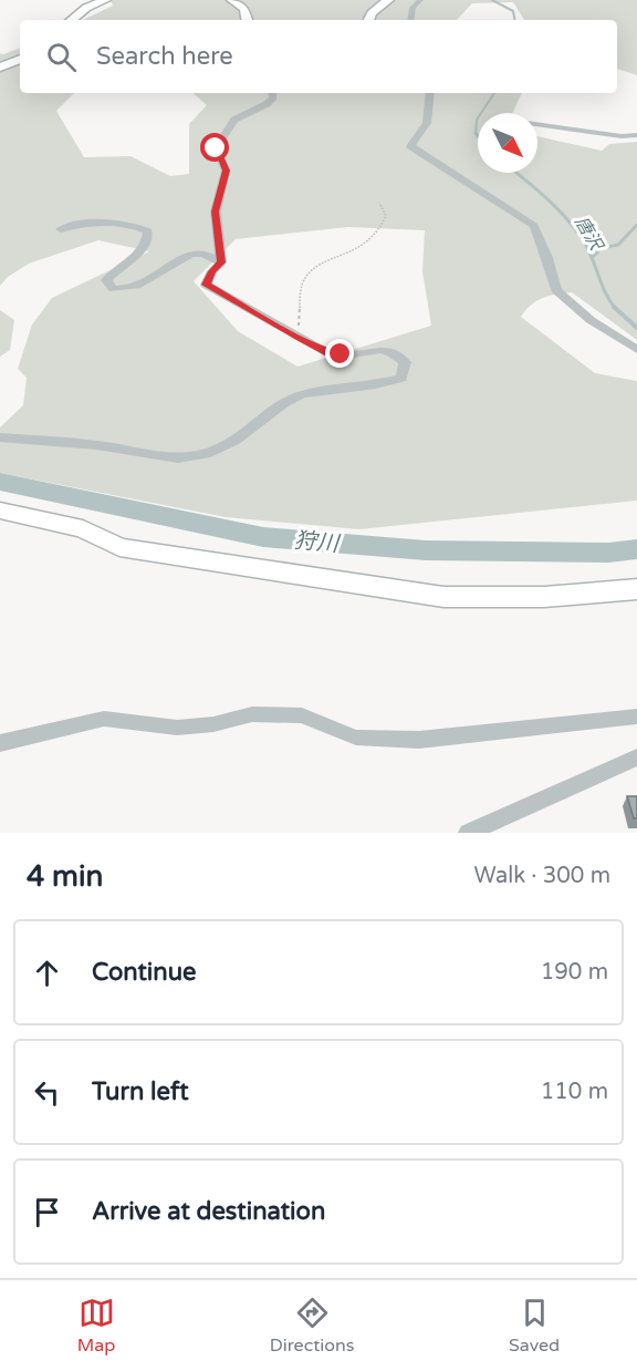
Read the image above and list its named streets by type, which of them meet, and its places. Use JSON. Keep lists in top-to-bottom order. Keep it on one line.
{"water":["唐沢","狩川"],"north":"bottom right","page":{"search":"Search here","heading":["4 min","Walk · 300 m"],"list":[["Continue","190 m"],["Turn left","110 m"],"Arrive at destination"],"nav":["Map","Directions","Saved"]}}
